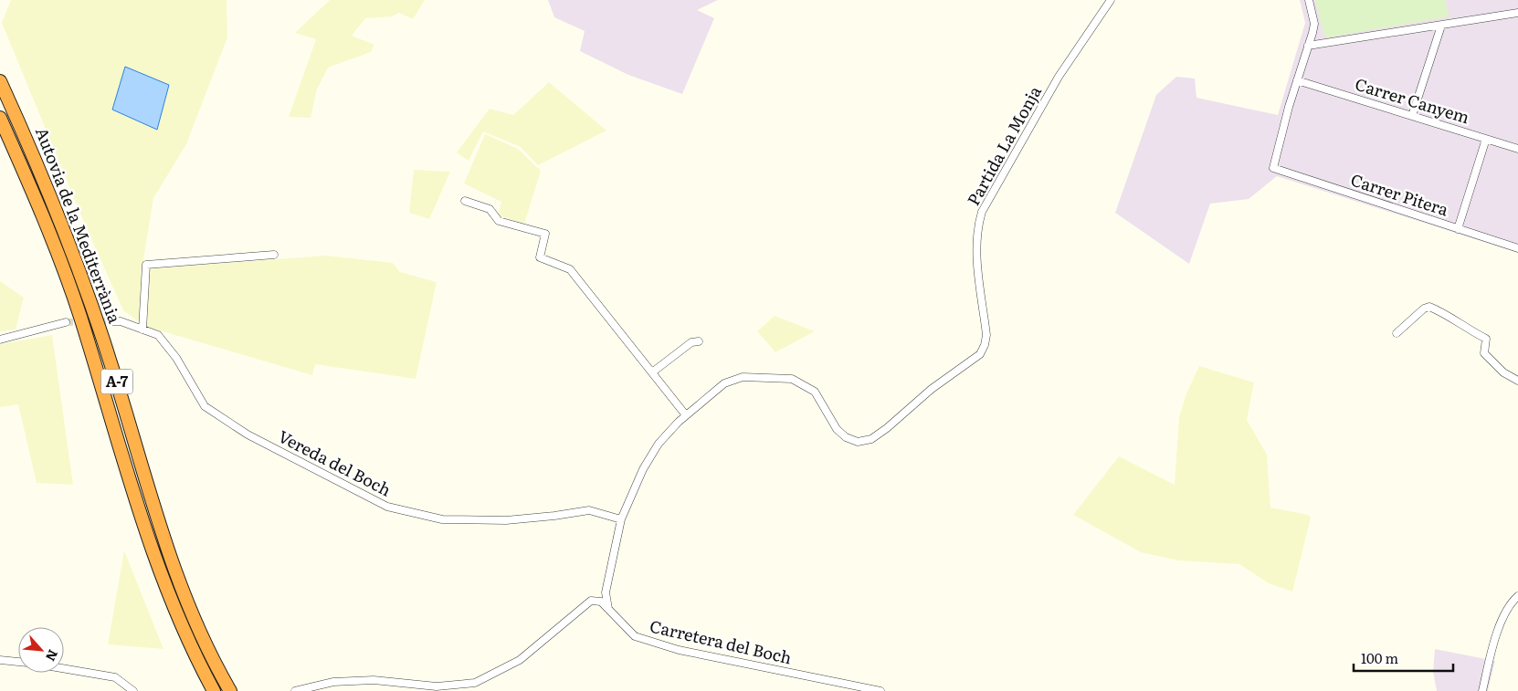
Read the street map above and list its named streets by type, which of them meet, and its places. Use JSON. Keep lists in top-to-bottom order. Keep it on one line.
{"streets":{"highway":["Autovia de la Mediterrània","A-7"],"street":["Carrer Canyem","Partida La Monja","Carrer Pitera","Vereda del Boch","Carretera del Boch"]},"crossings":[["Carrer Canyem","Carrer Pitera"]],"scale_bar":"100 m","north":"bottom right"}
